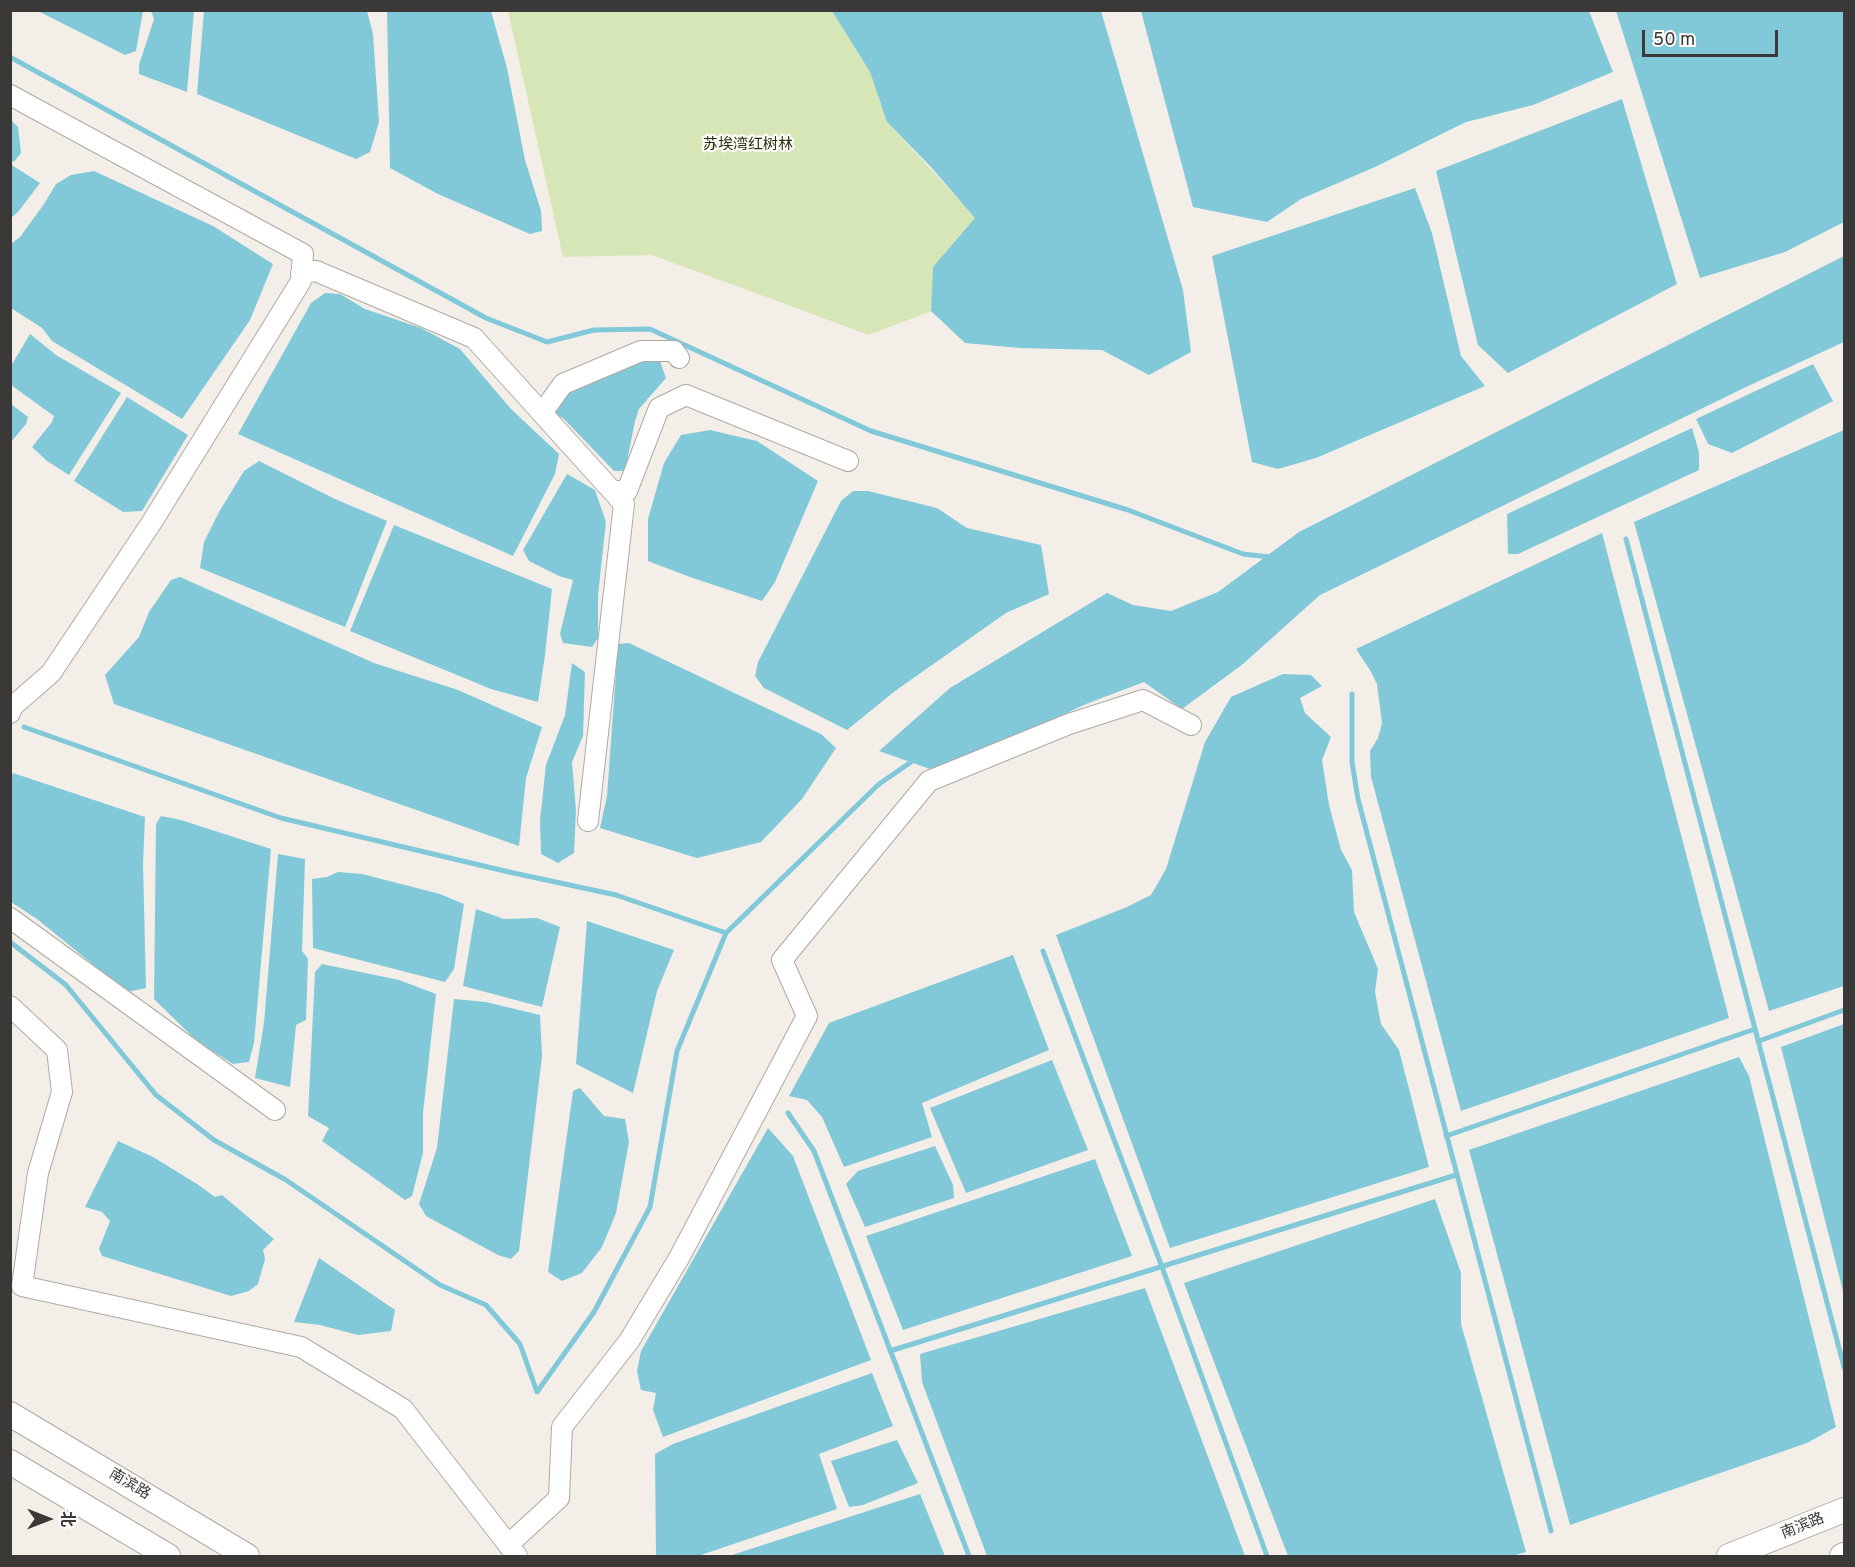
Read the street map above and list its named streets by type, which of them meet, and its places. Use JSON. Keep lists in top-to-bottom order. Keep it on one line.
{"streets":{"main road":["南滨路"]},"parks":["苏埃湾红树林"],"scale_bar":"50 m","north":"right"}
